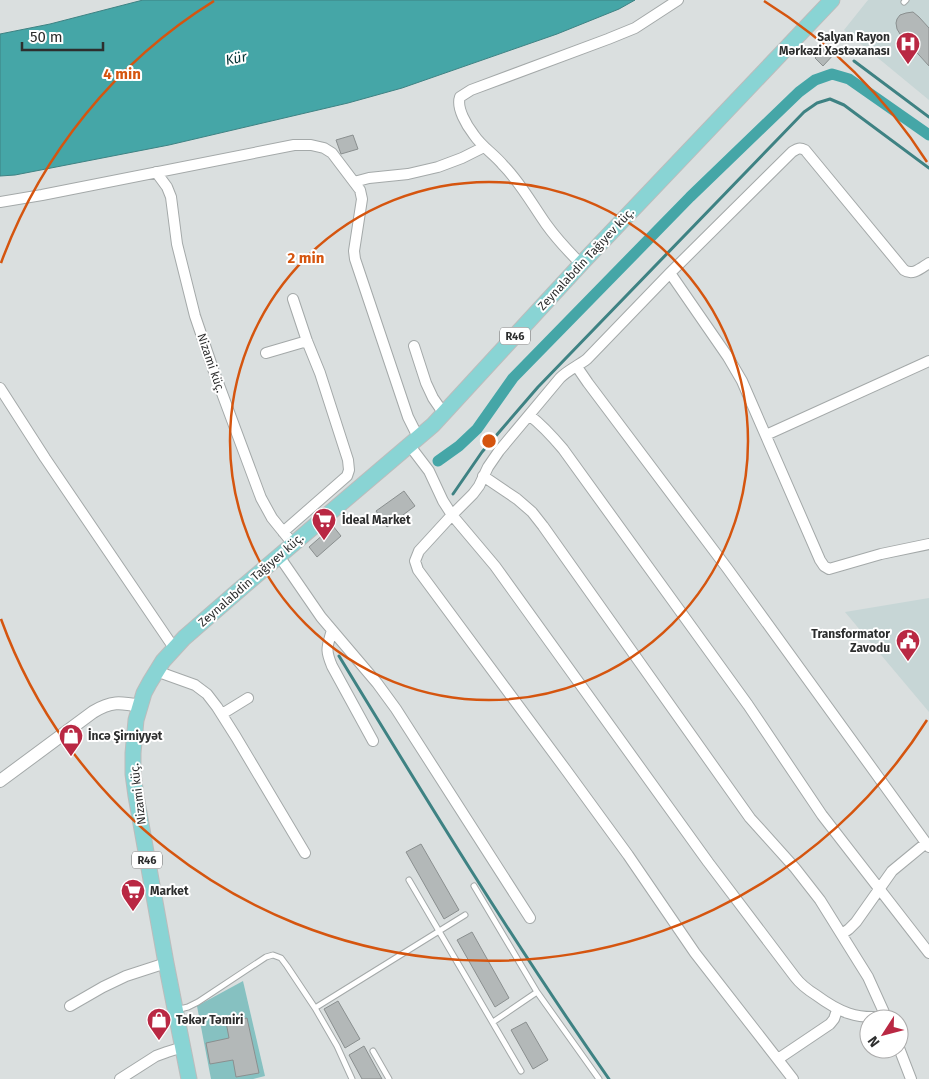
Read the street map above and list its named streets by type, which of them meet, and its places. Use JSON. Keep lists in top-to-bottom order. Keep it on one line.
{"streets":{"main road":["Zeynalabdin Tağıyev küç.","R46","Nizami küç."]},"crossings":[["Zeynalabdin Tağıyev küç.","Nizami küç."]],"water":["Kür"],"places":{"hospital":["Salyan Rayon Mərkəzi Xəstəxanası"],"supermarket":["İdeal Market","Market"],"public building":["Transformator Zavodu"],"shop":["İncə Şirniyyət","Təkər Təmiri"]},"scale_bar":"50 m","north":"bottom left","rings":["4 min","2 min"]}
